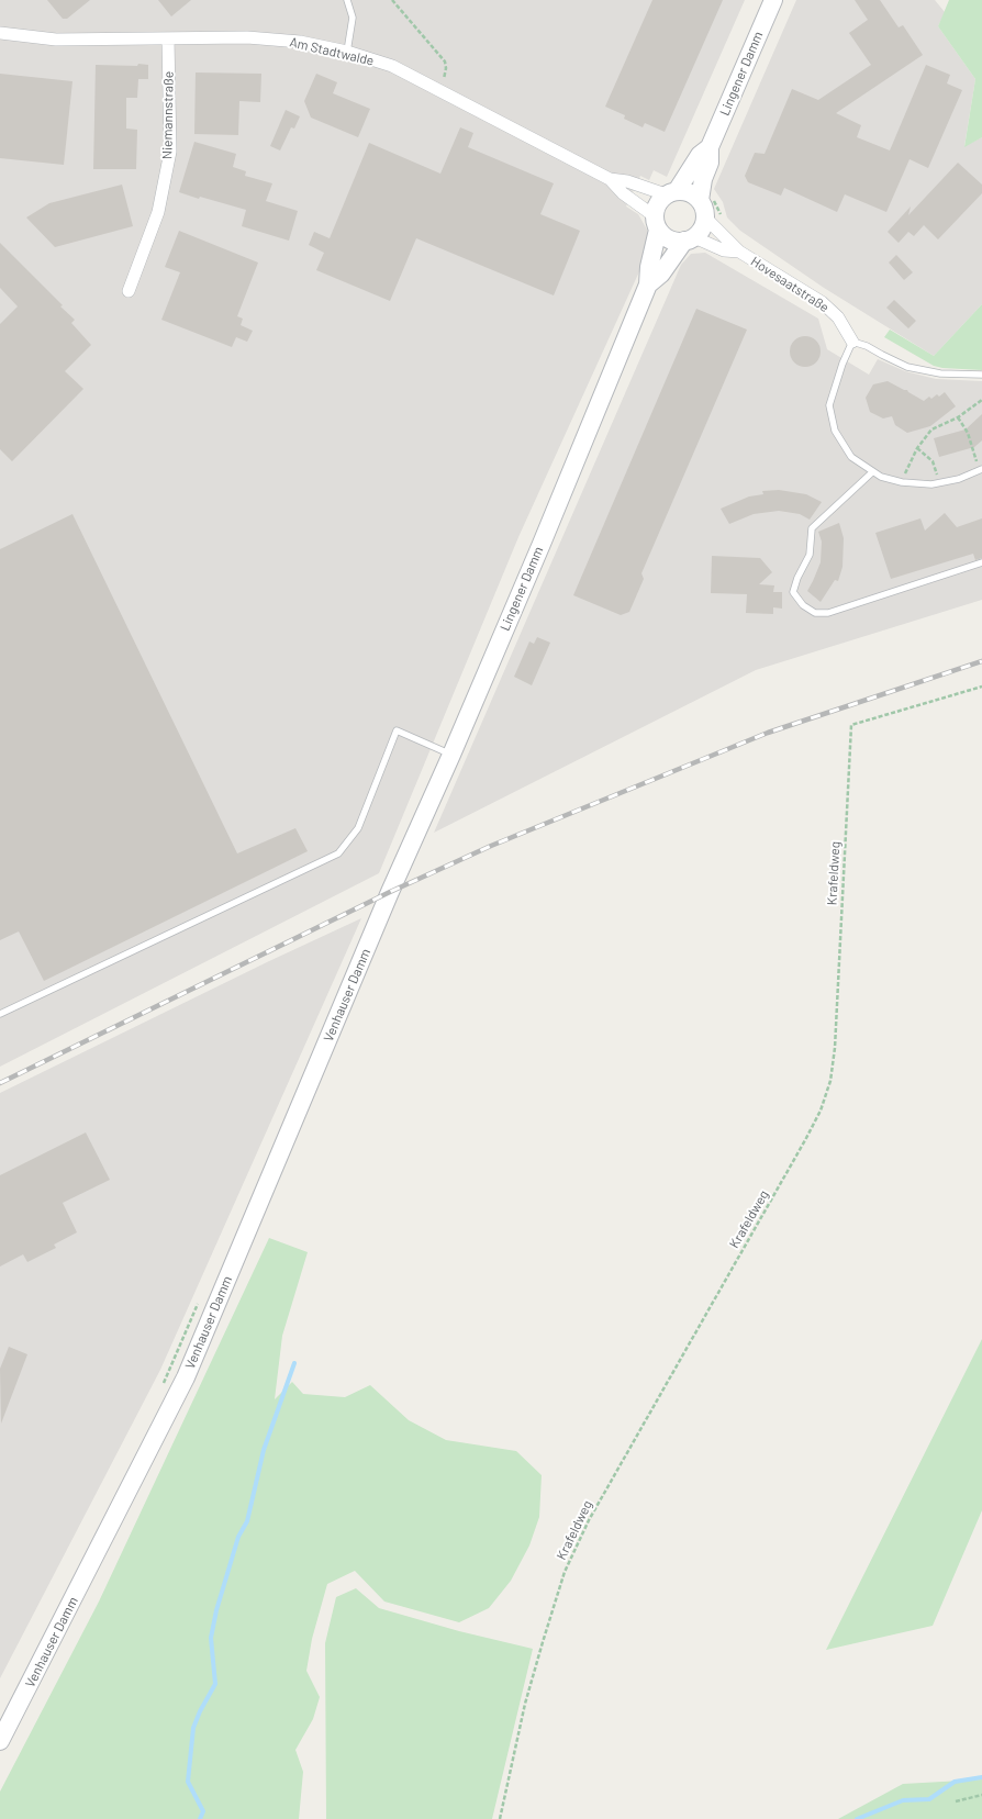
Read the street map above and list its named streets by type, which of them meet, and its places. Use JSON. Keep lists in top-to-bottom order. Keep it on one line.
{"streets":{"main road":["Lingener Damm","Venhauser Damm"],"street":["Am Stadtwalde","Niemannstraße","Hovesaatstraße"],"path":["Krafeldweg"]},"crossings":[["Am Stadtwalde","Lingener Damm"],["Am Stadtwalde","Niemannstraße"],["Am Stadtwalde","Hovesaatstraße"],["Lingener Damm","Hovesaatstraße"],["Lingener Damm","Venhauser Damm"]]}
